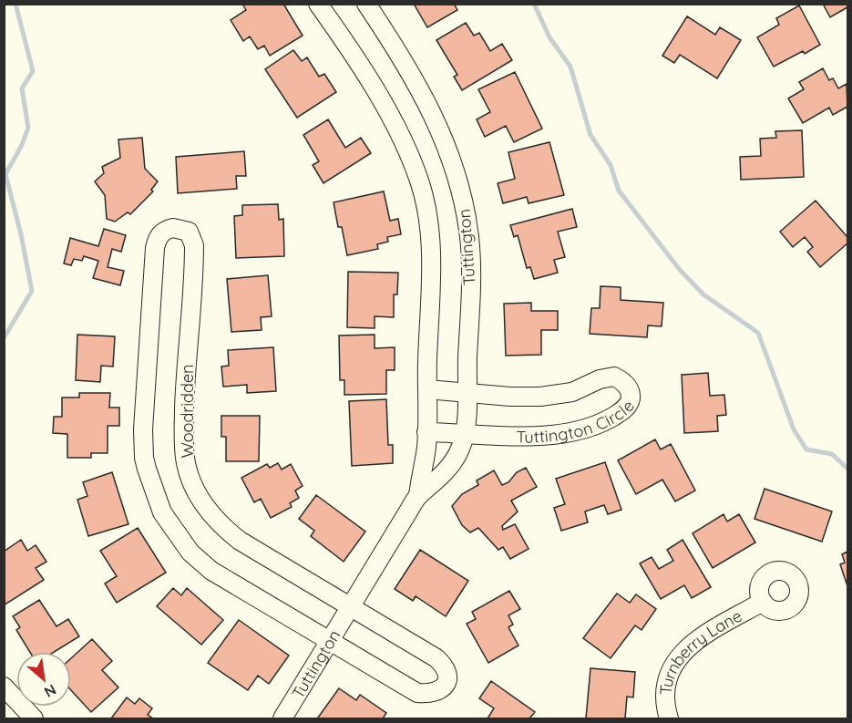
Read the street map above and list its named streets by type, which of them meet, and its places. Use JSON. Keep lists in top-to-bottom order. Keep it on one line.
{"streets":{"street":["Tuttington","Woodridden","Tuttington Circle","Turnberry Lane"]},"crossings":[["Tuttington","Woodridden"],["Tuttington","Tuttington Circle"]],"north":"bottom right"}
